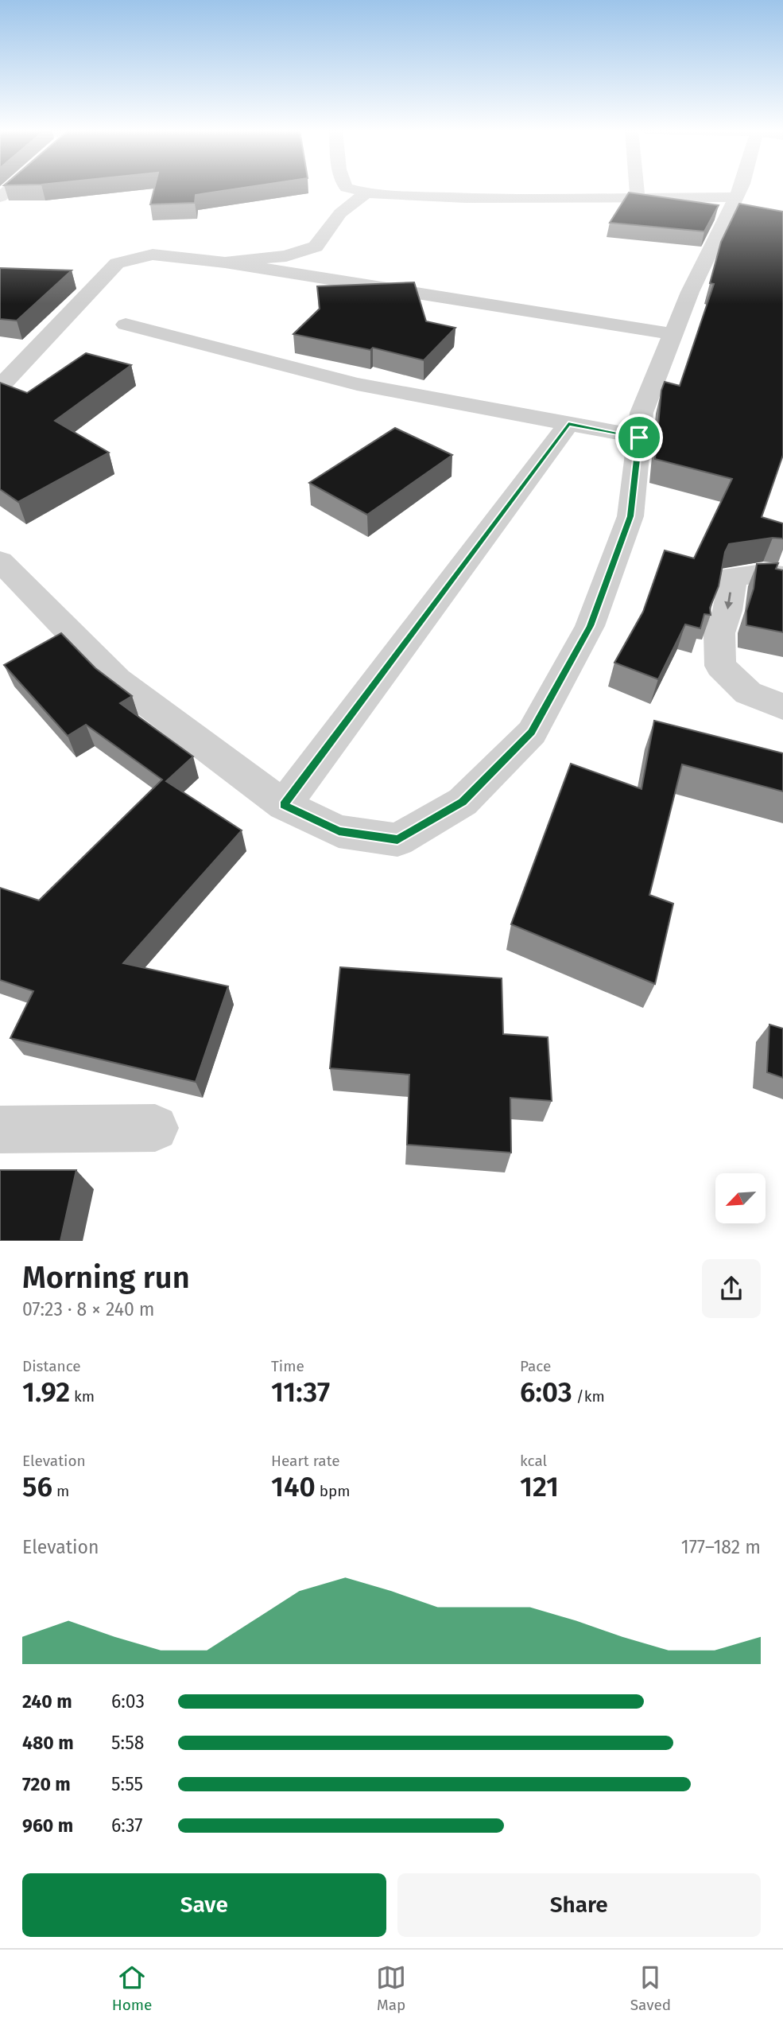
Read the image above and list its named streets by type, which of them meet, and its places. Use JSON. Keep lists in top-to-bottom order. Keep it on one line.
{"north":"bottom left","page":{"heading":["Morning run","07:23 · 8 × 240 m"],"stats":[["Distance","1.92 km"],["Time","11:37"],["Pace","6:03 /km"],["Elevation","56 m"],["Heart rate","140 bpm"],["kcal","121"]],"chart":["Elevation","177–182 m"],"list":[{"name":"240 m","note":"6:03"},{"name":"480 m","note":"5:58"},{"name":"720 m","note":"5:55"},{"name":"960 m","note":"6:37"}],"buttons":["Save","Share"],"tabs":["Home","Map","Saved"]}}
